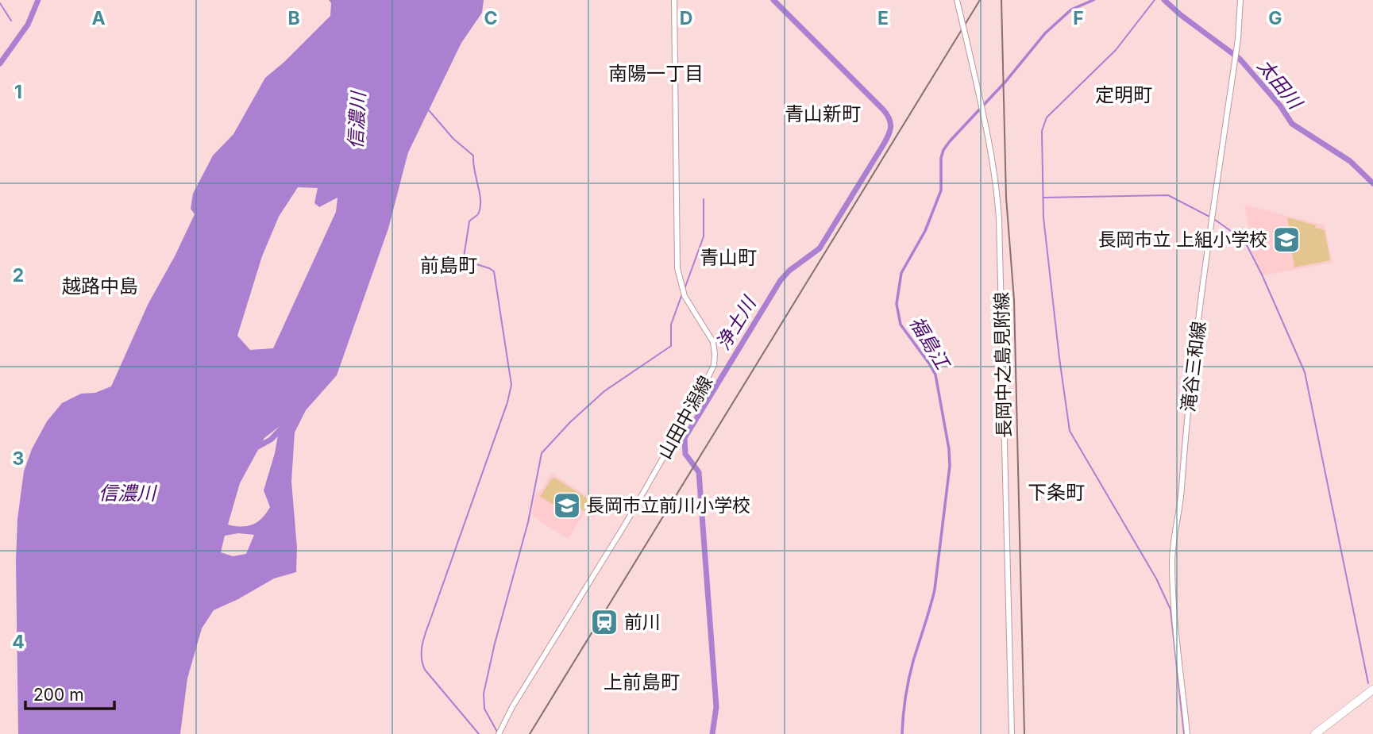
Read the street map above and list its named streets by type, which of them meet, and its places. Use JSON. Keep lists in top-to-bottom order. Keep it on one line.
{"streets":{"main road":["長岡中之島見附線","滝谷三和線","山田中潟線"]},"districts":["南陽一丁目","定明町","青山新町","青山町","前島町","越路中島","下条町","上前島町"],"water":["太田川","信濃川","浄土川","福島江"],"places":{"school or university":["長岡市立 上組小学校","長岡市立前川小学校"],"station":["前川"]},"scale_bar":"200 m","grid":{"columns":["A","B","C","D","E","F","G"],"rows":["1","2","3","4"]}}
